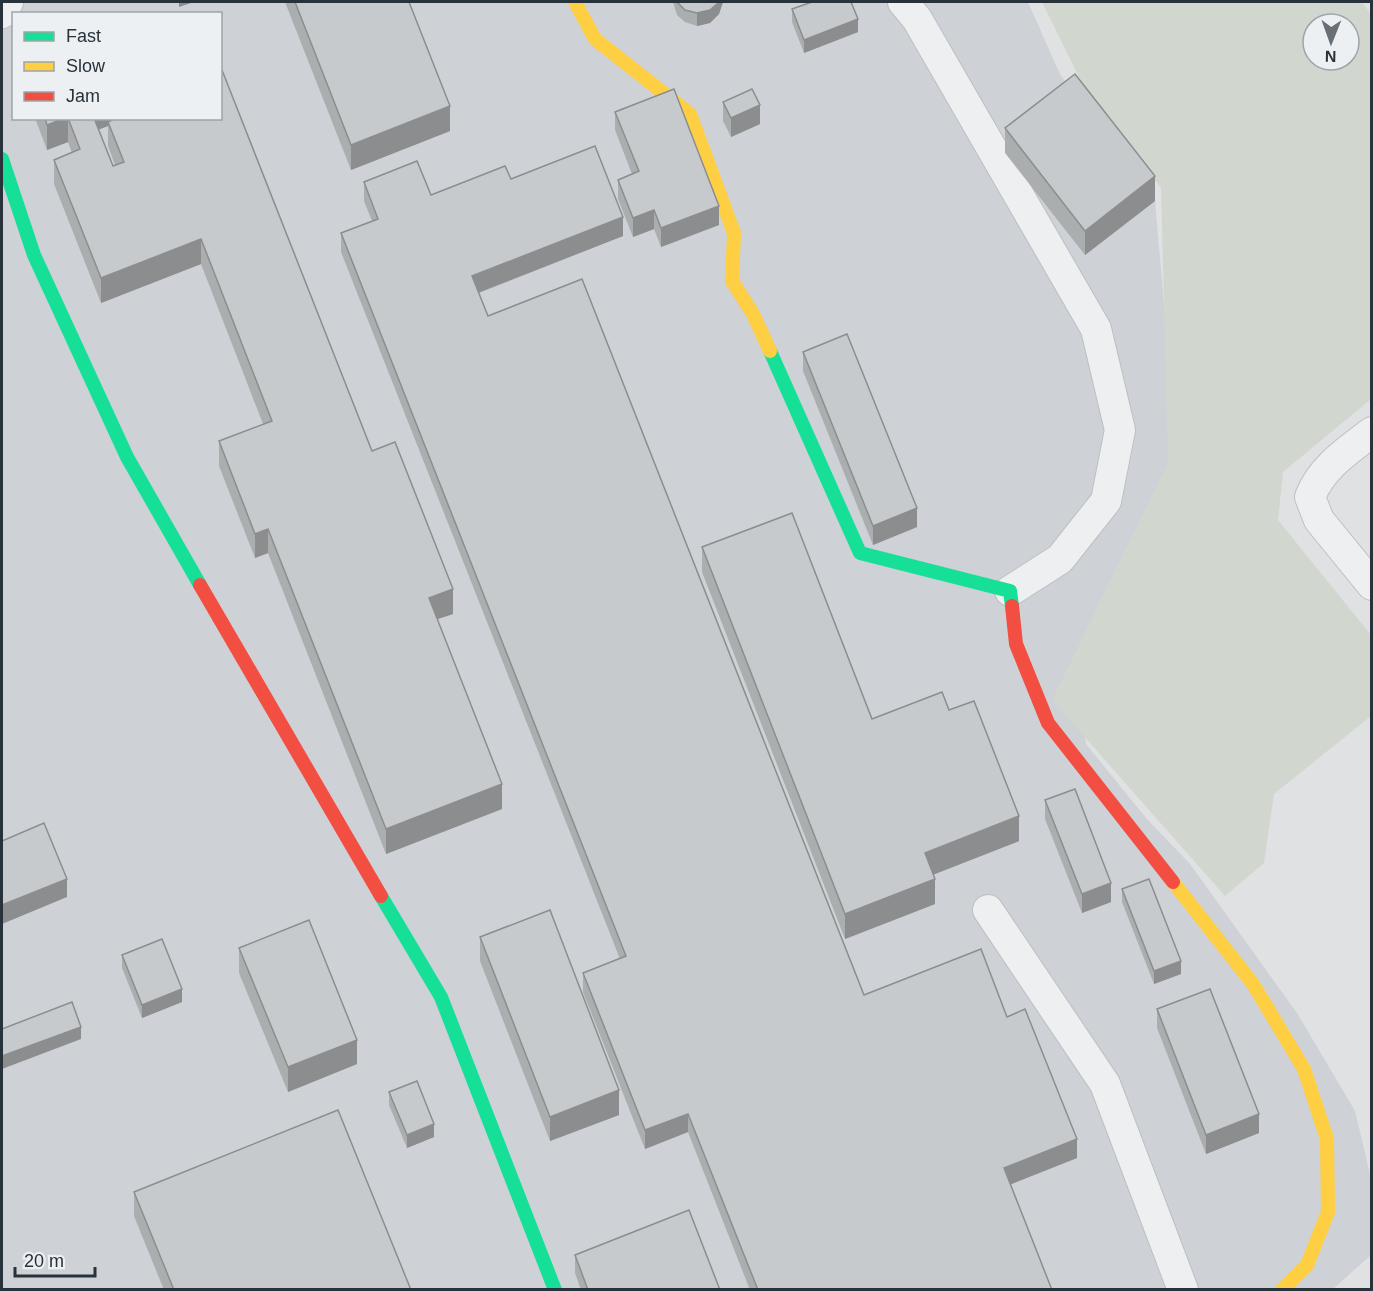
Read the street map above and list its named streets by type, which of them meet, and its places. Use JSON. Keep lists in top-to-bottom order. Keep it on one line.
{"legend":["Fast","Slow","Jam"],"scale_bar":"20 m","north":"bottom"}
